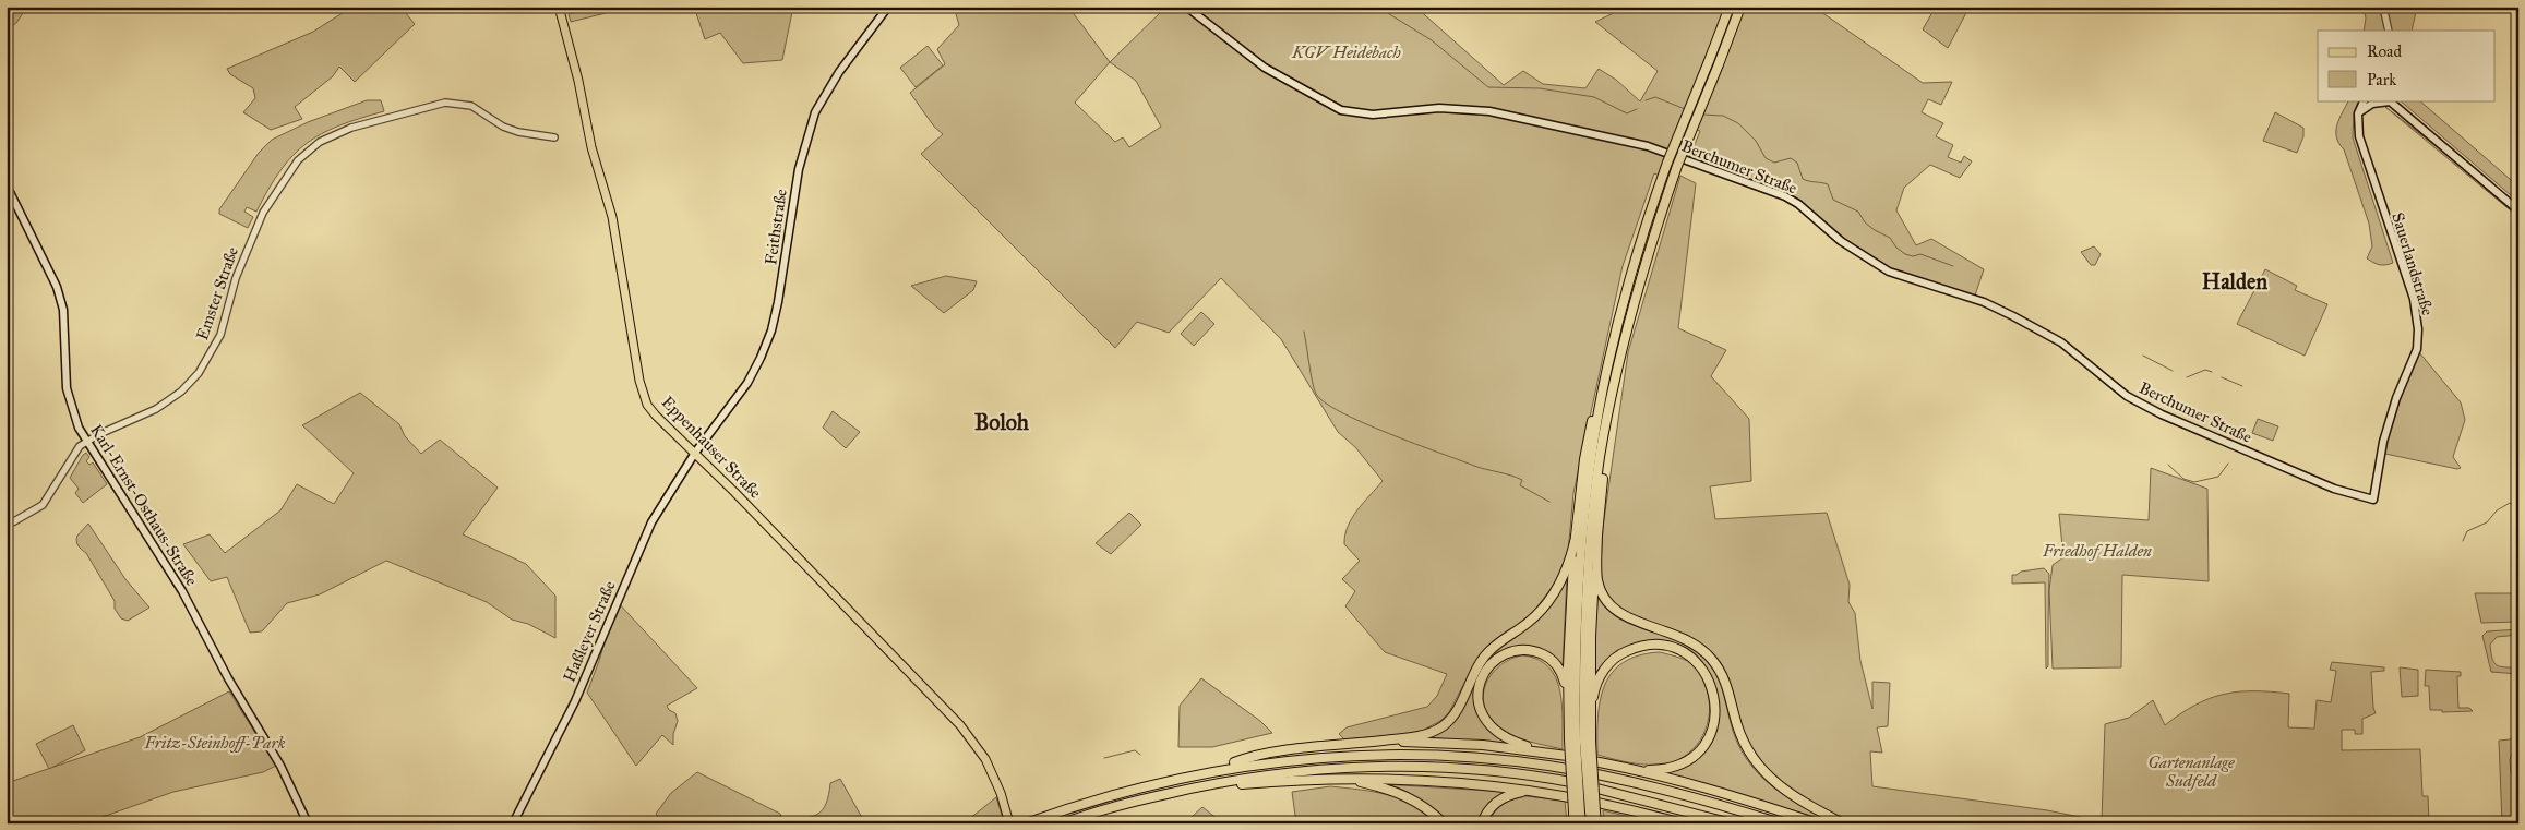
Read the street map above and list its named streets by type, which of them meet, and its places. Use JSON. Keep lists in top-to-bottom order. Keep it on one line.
{"streets":{"main road":["Berchumer Straße","Feithstraße","Sauerlandstraße","Eppenhauser Straße","Karl-Ernst-Osthaus-Straße","Haßleyer Straße"],"street":["Emster Straße"]},"crossings":[["Berchumer Straße","Sauerlandstraße"],["Feithstraße","Eppenhauser Straße"],["Feithstraße","Haßleyer Straße"],["Emster Straße","Karl-Ernst-Osthaus-Straße"],["Eppenhauser Straße","Haßleyer Straße"]],"districts":["Halden","Boloh"],"parks":["KGV Heidebach","Friedhof Halden","Fritz-Steinhoff-Park","Gartenanlage Sudfeld"],"legend":["Road","Park"]}
